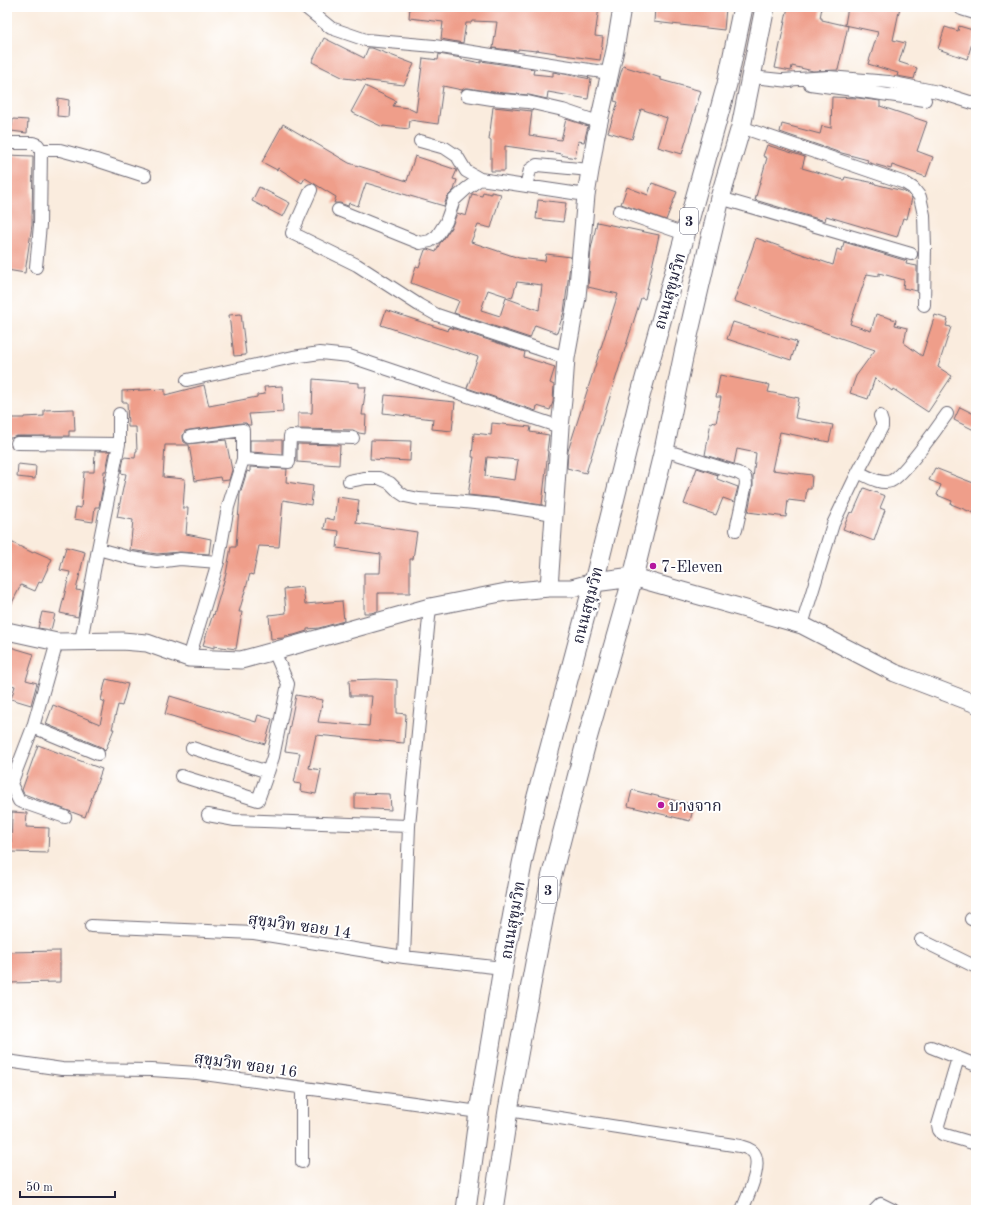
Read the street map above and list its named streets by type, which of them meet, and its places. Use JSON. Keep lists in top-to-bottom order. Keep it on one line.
{"streets":{"main road":["3","ถนนสุขุมวิท"],"street":["สุขุมวิท ซอย 14","สุขุมวิท ซอย 16"]},"crossings":[["ถนนสุขุมวิท","สุขุมวิท ซอย 14"],["ถนนสุขุมวิท","สุขุมวิท ซอย 16"]],"places":["7-Eleven","บางจาก"],"scale_bar":"50 m"}
